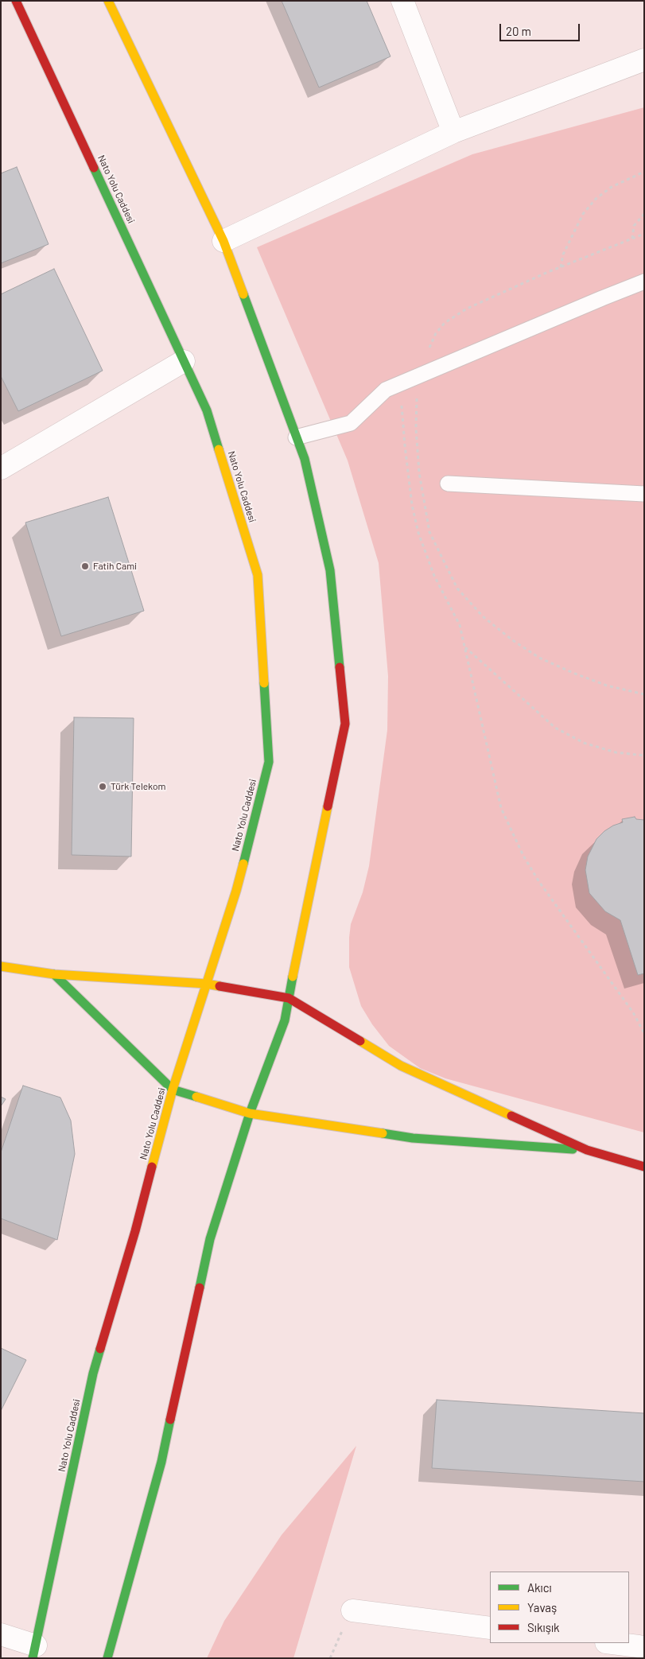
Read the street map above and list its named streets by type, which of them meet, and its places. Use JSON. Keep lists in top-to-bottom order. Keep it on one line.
{"streets":{"main road":["Nato Yolu Caddesi"]},"places":["Fatih Cami","Türk Telekom"],"legend":["Akıcı","Yavaş","Sıkışık"],"scale_bar":"20 m"}
